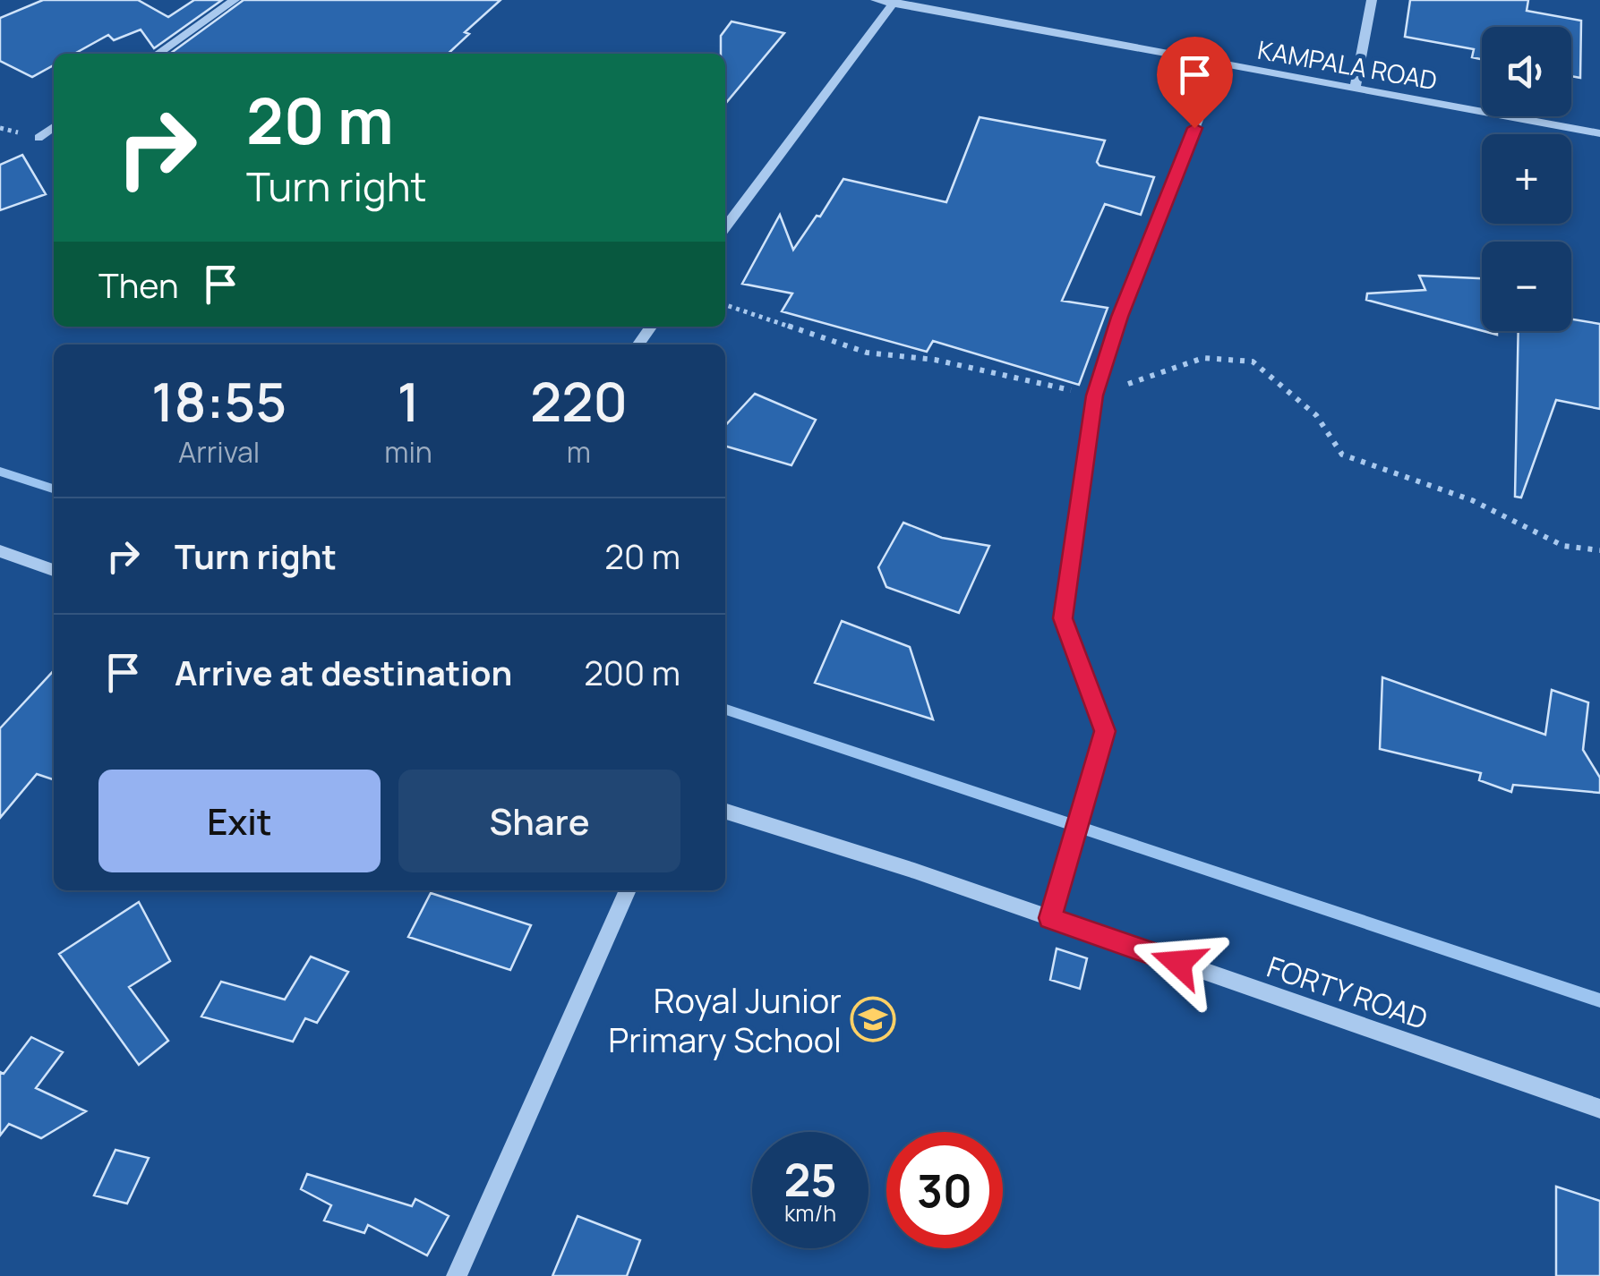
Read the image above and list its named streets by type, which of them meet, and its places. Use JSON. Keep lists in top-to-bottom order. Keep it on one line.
{"streets":{"street":["KAMPALA ROAD","FORTY ROAD"]},"places":{"school or university":["Royal Junior Primary School"]},"page":{"map_buttons":["+","−"],"turn":["20 m","Turn right"],"then":"Then","eta":["18:55","Arrival","1","min","220","m"],"list":[{"name":"Turn right","value":"20 m"},{"name":"Arrive at destination","value":"200 m"}],"buttons":["Exit","Share"],"speed":"25 km/h","limit":"30"}}
